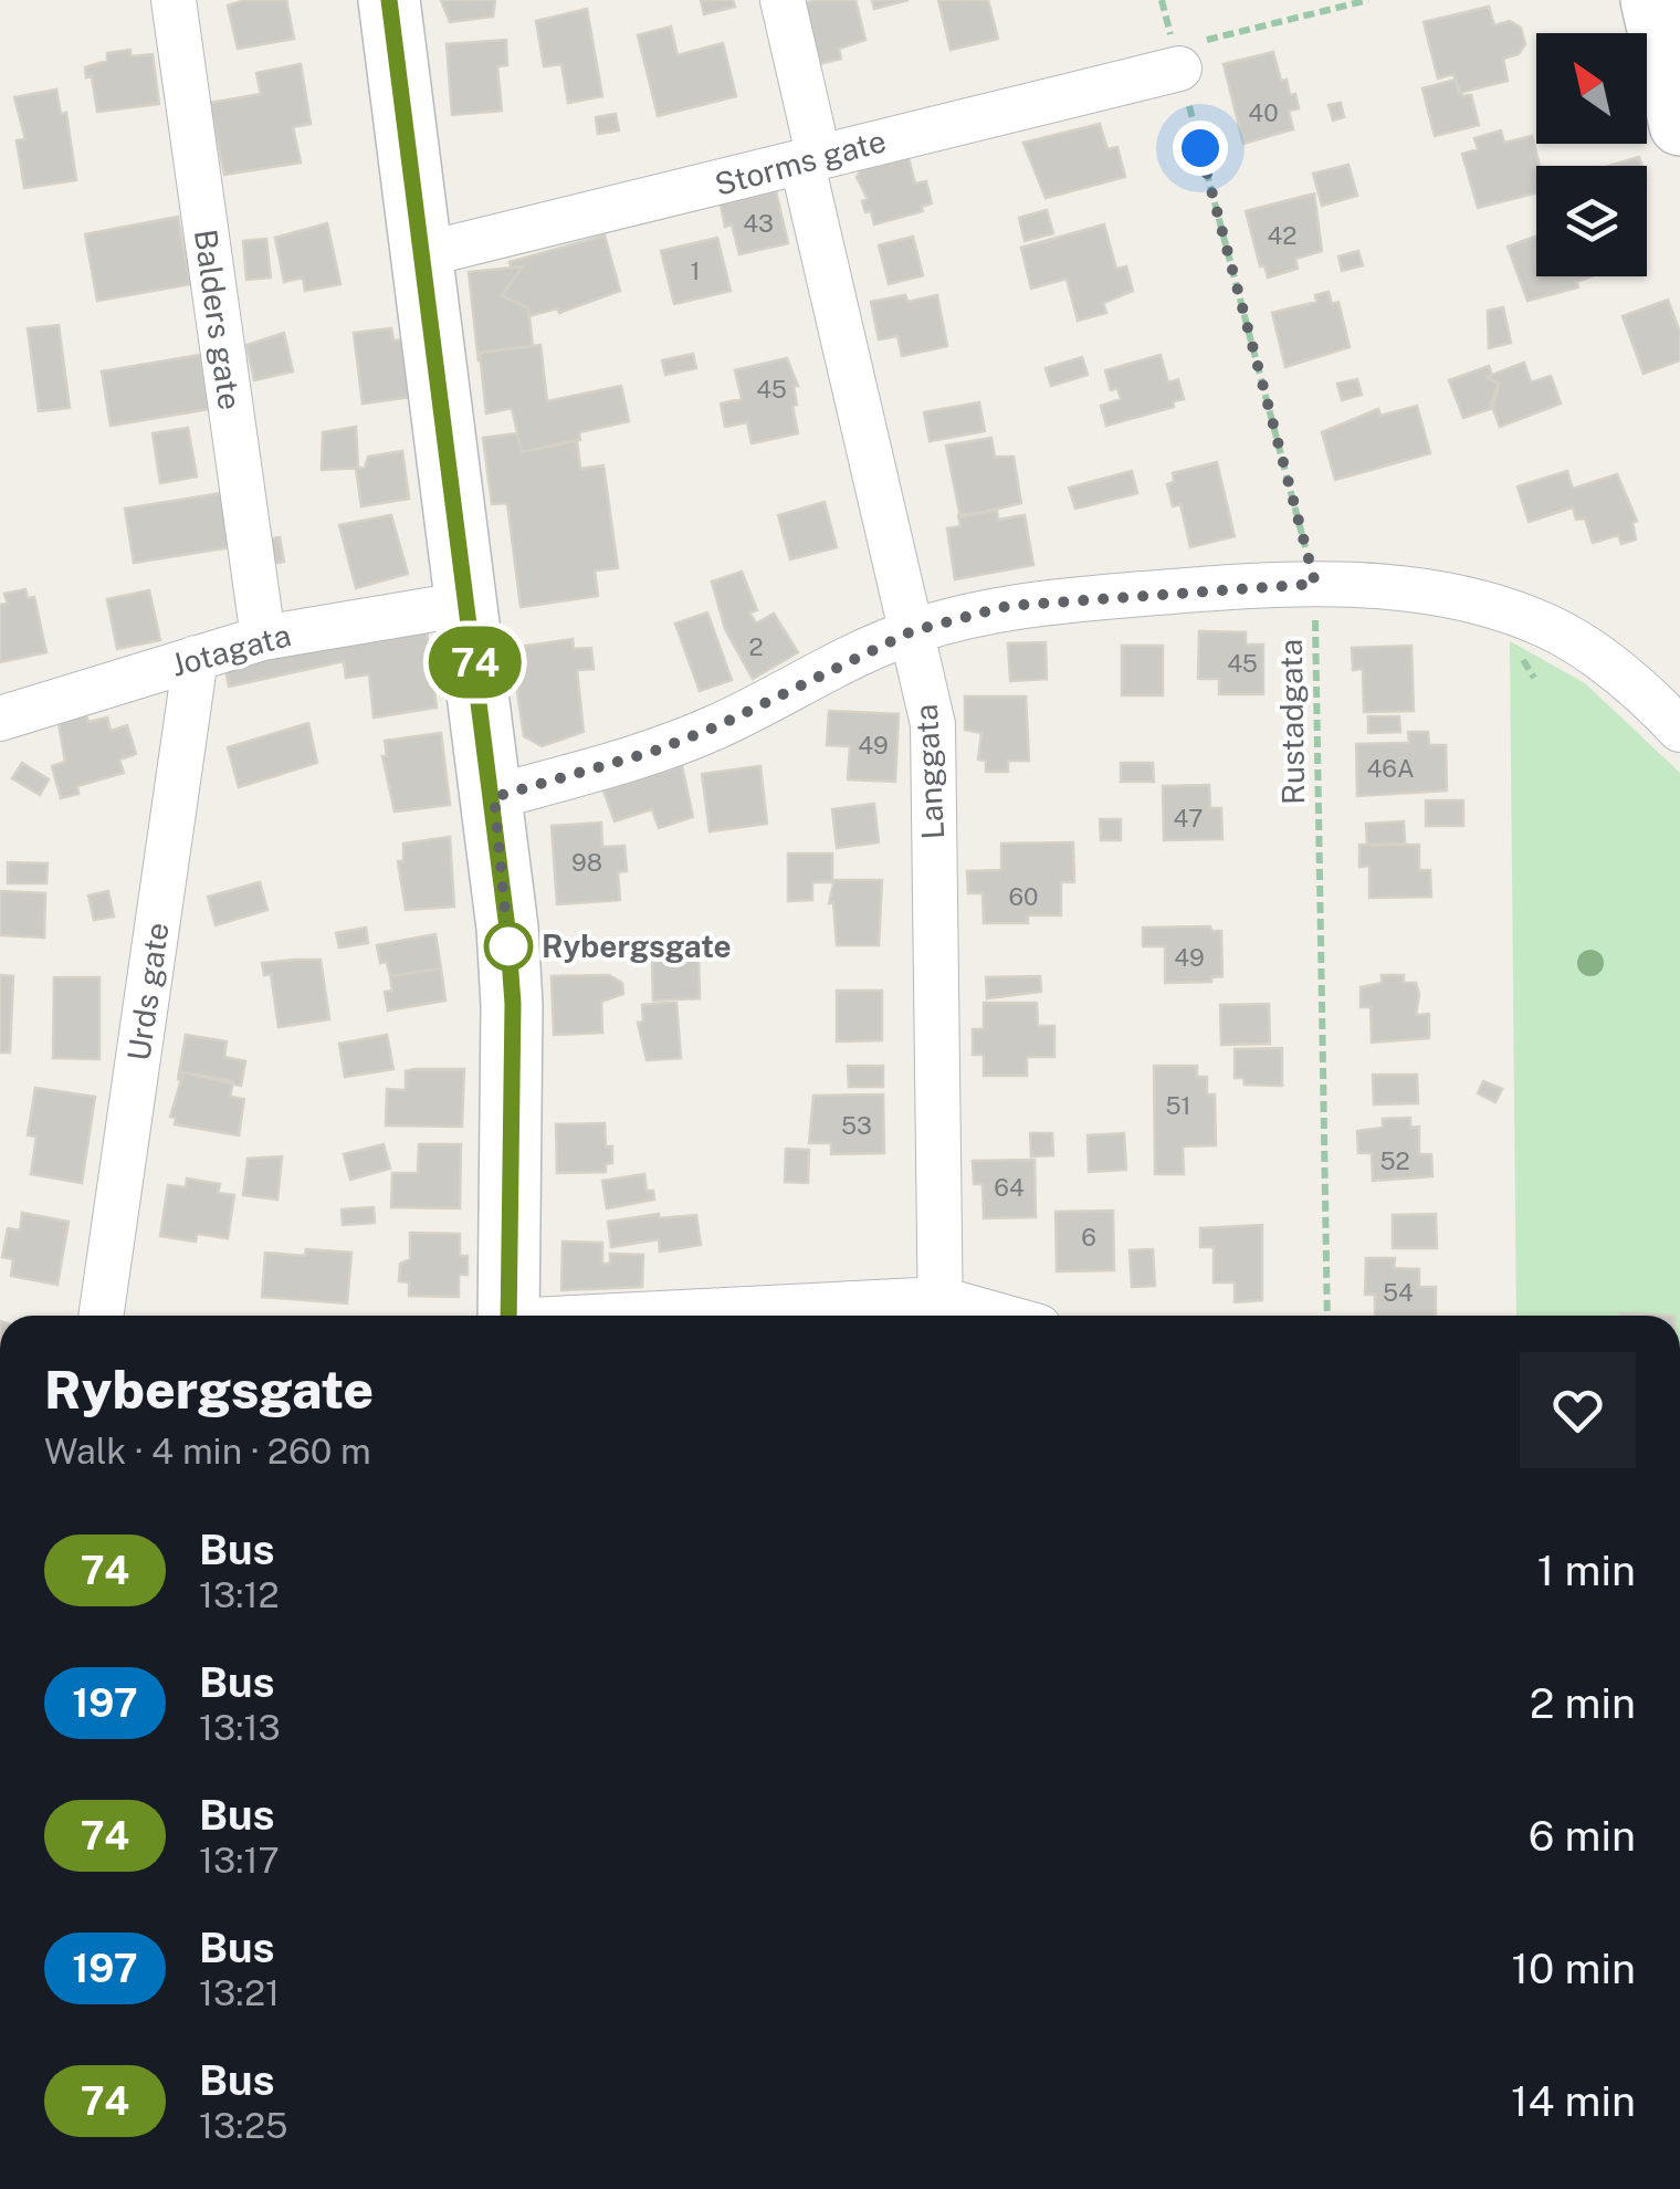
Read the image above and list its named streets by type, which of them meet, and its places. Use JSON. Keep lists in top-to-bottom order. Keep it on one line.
{"streets":{"street":["Storms gate","Balders gate","Jotagata","Langgata","Urds gate"],"path":["Rustadgata"]},"crossings":[["Storms gate","Rustadgata"],["Storms gate","Langgata"],["Balders gate","Jotagata"],["Jotagata","Urds gate"]],"places":["Rybergsgate"],"lines":["bus line 74"],"house_numbers":["40","43","42","1","45","2","45","49","46A","47","98","60","49","51","53","52","64","6","54"],"north":"top left","page":{"on_map":"74","heading":["Rybergsgate","Walk · 4 min · 260 m"],"list":[{"mark":"74","name":"Bus","note":"13:12","value":"1 min"},{"mark":"197","name":"Bus","note":"13:13","value":"2 min"},{"mark":"74","name":"Bus","note":"13:17","value":"6 min"},{"mark":"197","name":"Bus","note":"13:21","value":"10 min"},{"mark":"74","name":"Bus","note":"13:25","value":"14 min"}]}}
